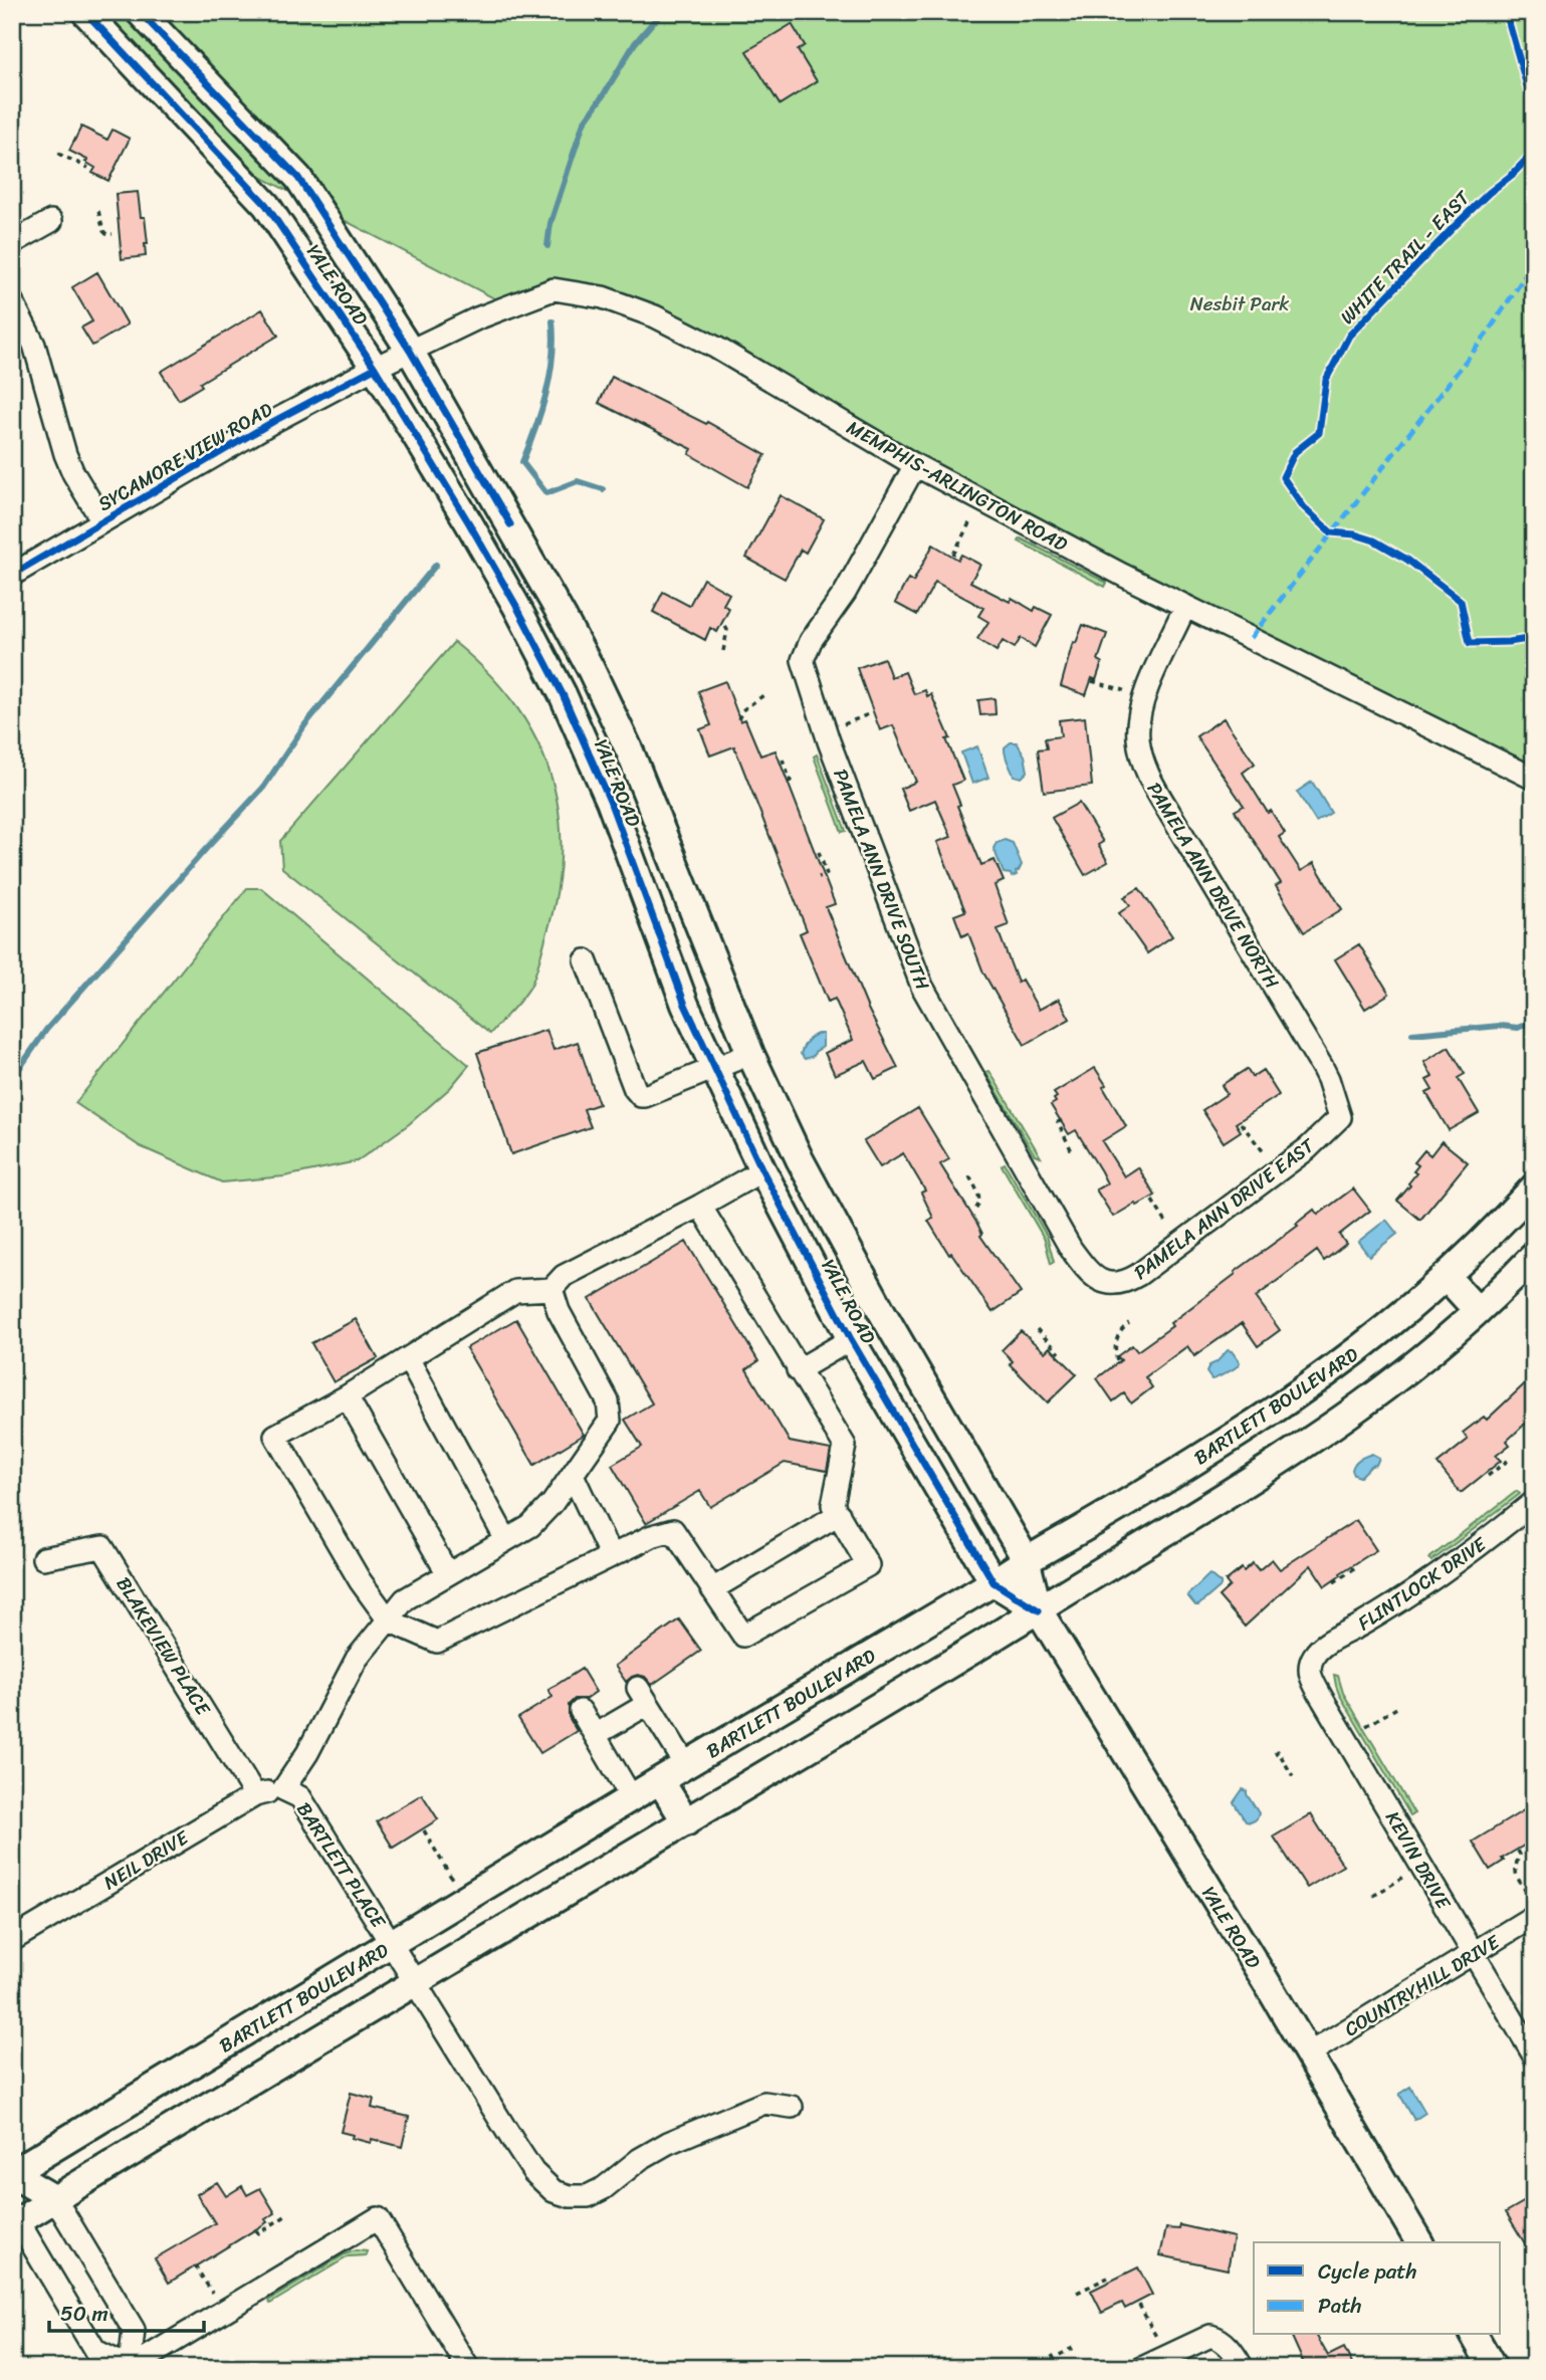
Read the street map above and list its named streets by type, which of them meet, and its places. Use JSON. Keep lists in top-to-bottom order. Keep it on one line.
{"streets":{"main road":["YALE ROAD","BARTLETT BOULEVARD"],"street":["SYCAMORE VIEW ROAD","MEMPHIS-ARLINGTON ROAD","PAMELA ANN DRIVE SOUTH","PAMELA ANN DRIVE NORTH","PAMELA ANN DRIVE EAST","FLINTLOCK DRIVE","BLAKEVIEW PLACE","NEIL DRIVE","KEVIN DRIVE","BARTLETT PLACE","COUNTRYHILL DRIVE"],"cycle path":["WHITE TRAIL - EAST"]},"crossings":[["YALE ROAD","SYCAMORE VIEW ROAD"],["YALE ROAD","MEMPHIS-ARLINGTON ROAD"],["YALE ROAD","BARTLETT BOULEVARD"],["YALE ROAD","COUNTRYHILL DRIVE"],["SYCAMORE VIEW ROAD","MEMPHIS-ARLINGTON ROAD"],["MEMPHIS-ARLINGTON ROAD","PAMELA ANN DRIVE SOUTH"],["MEMPHIS-ARLINGTON ROAD","PAMELA ANN DRIVE NORTH"],["PAMELA ANN DRIVE SOUTH","PAMELA ANN DRIVE EAST"],["PAMELA ANN DRIVE NORTH","PAMELA ANN DRIVE EAST"],["BARTLETT BOULEVARD","BARTLETT PLACE"],["FLINTLOCK DRIVE","KEVIN DRIVE"],["BLAKEVIEW PLACE","NEIL DRIVE"],["NEIL DRIVE","BARTLETT PLACE"],["KEVIN DRIVE","COUNTRYHILL DRIVE"]],"parks":["Nesbit Park"],"legend":["Cycle path","Path"],"scale_bar":"50 m"}
